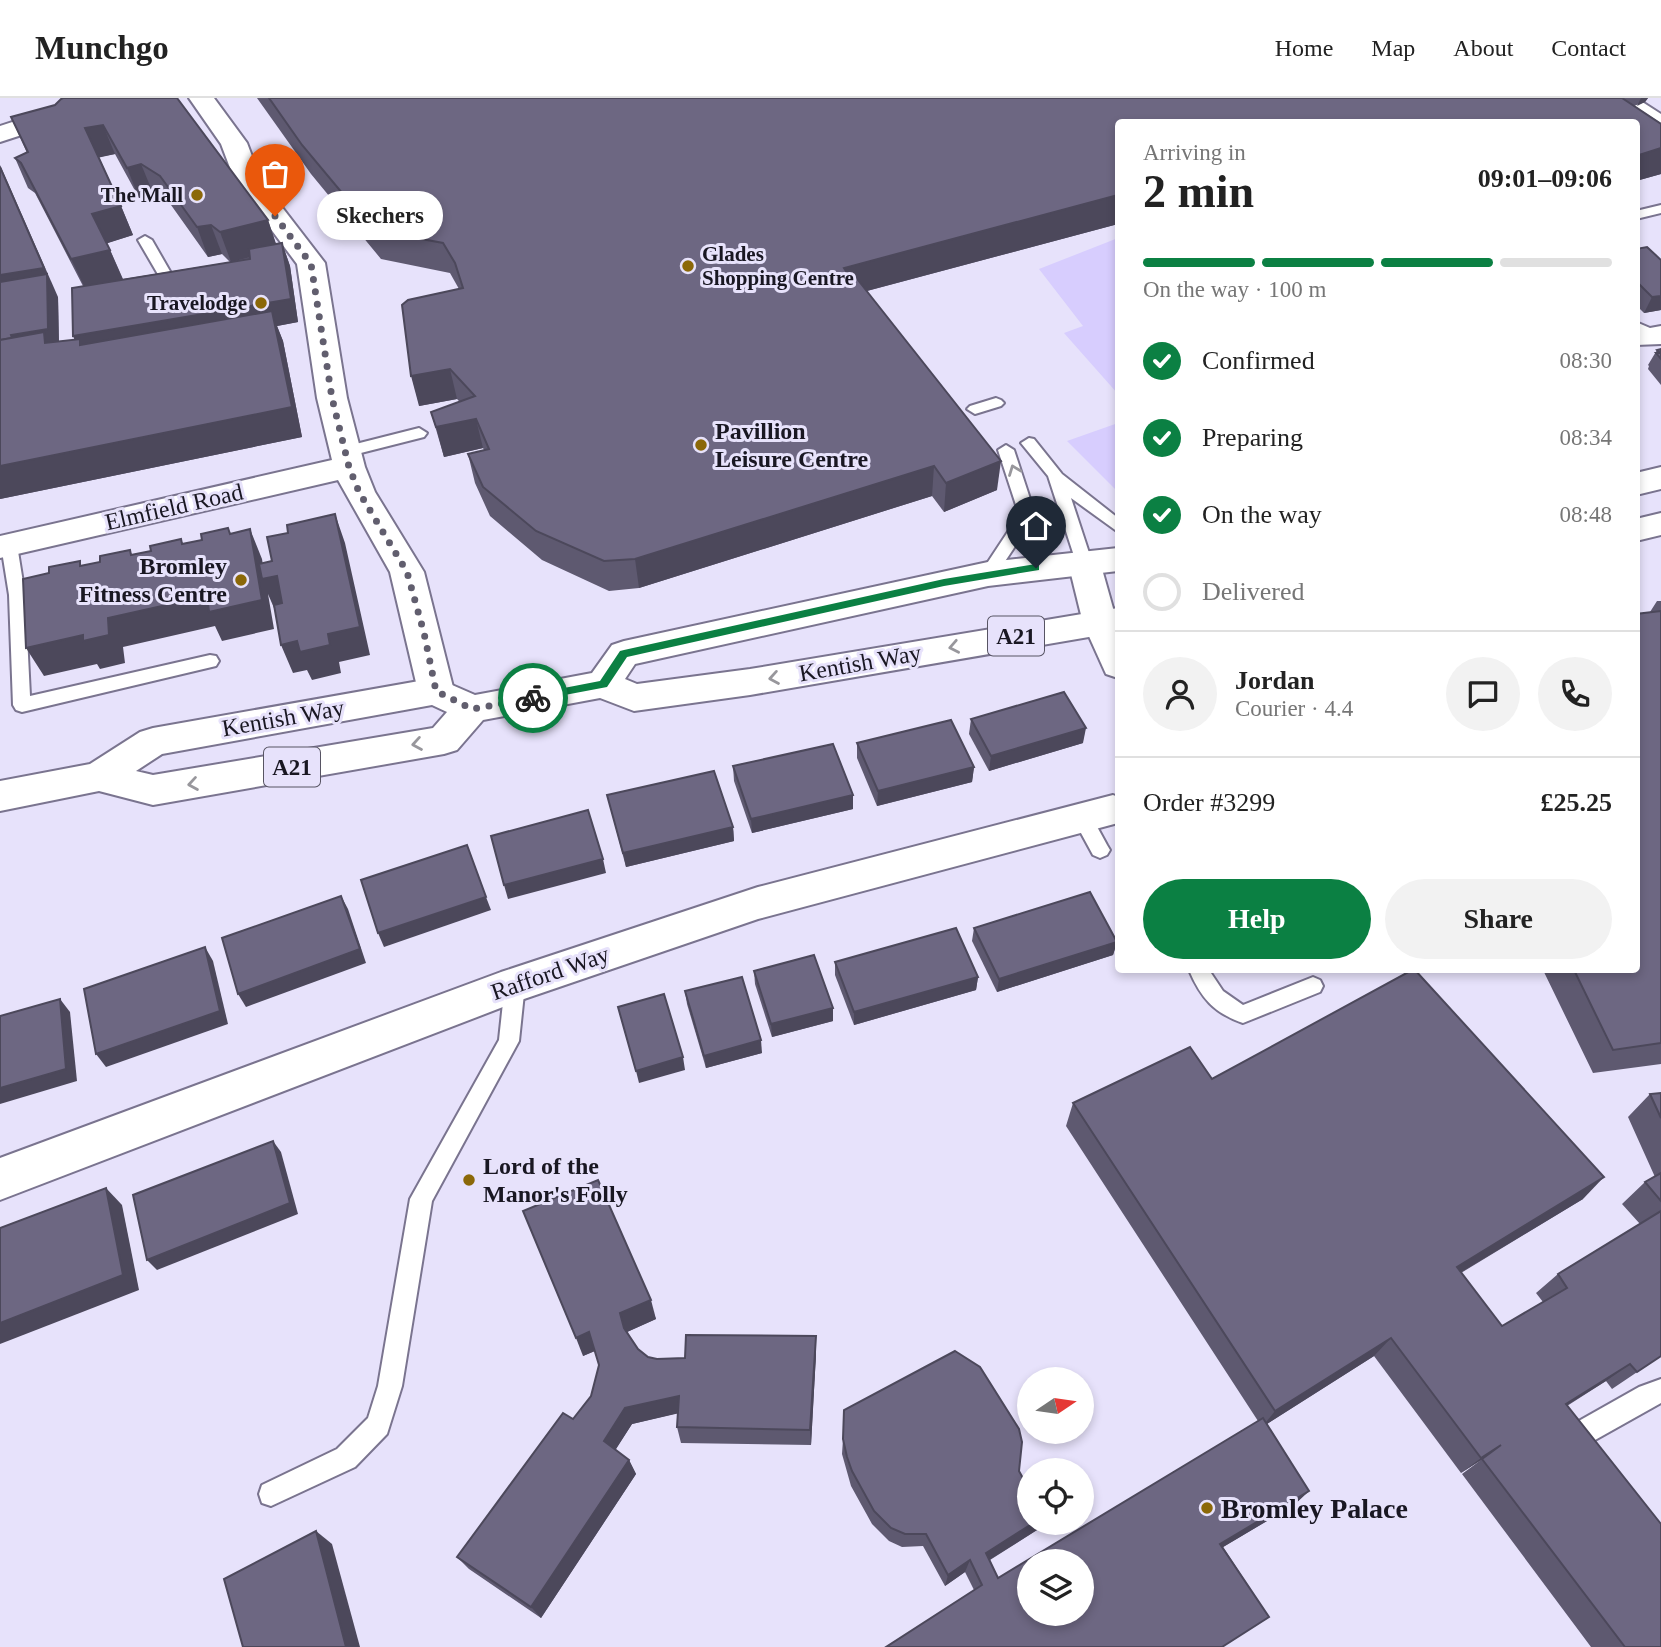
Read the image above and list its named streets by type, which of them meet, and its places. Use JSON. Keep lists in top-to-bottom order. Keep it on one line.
{"streets":{"street":["Elmfield Road","A21","Kentish Way","Rafford Way"]},"places":["The Mall","Skechers","Glades Shopping Centre","Travelodge","Pavillion Leisure Centre","Bromley Fitness Centre","Lord of the Manor's Folly","Bromley Palace"],"north":"right","page":{"header":"Munchgo","nav":["Home","Map","About","Contact"],"heading":["2 min","Arriving in","09:01–09:06"],"panel":["Jordan","Courier · 4.4","Order #3299","£25.25"],"bubble":"Skechers","bar":"On the way · 100 m","list":[["Confirmed","08:30"],["Preparing","08:34"],["On the way","08:48"],"Delivered"],"buttons":["Help","Share"]}}
